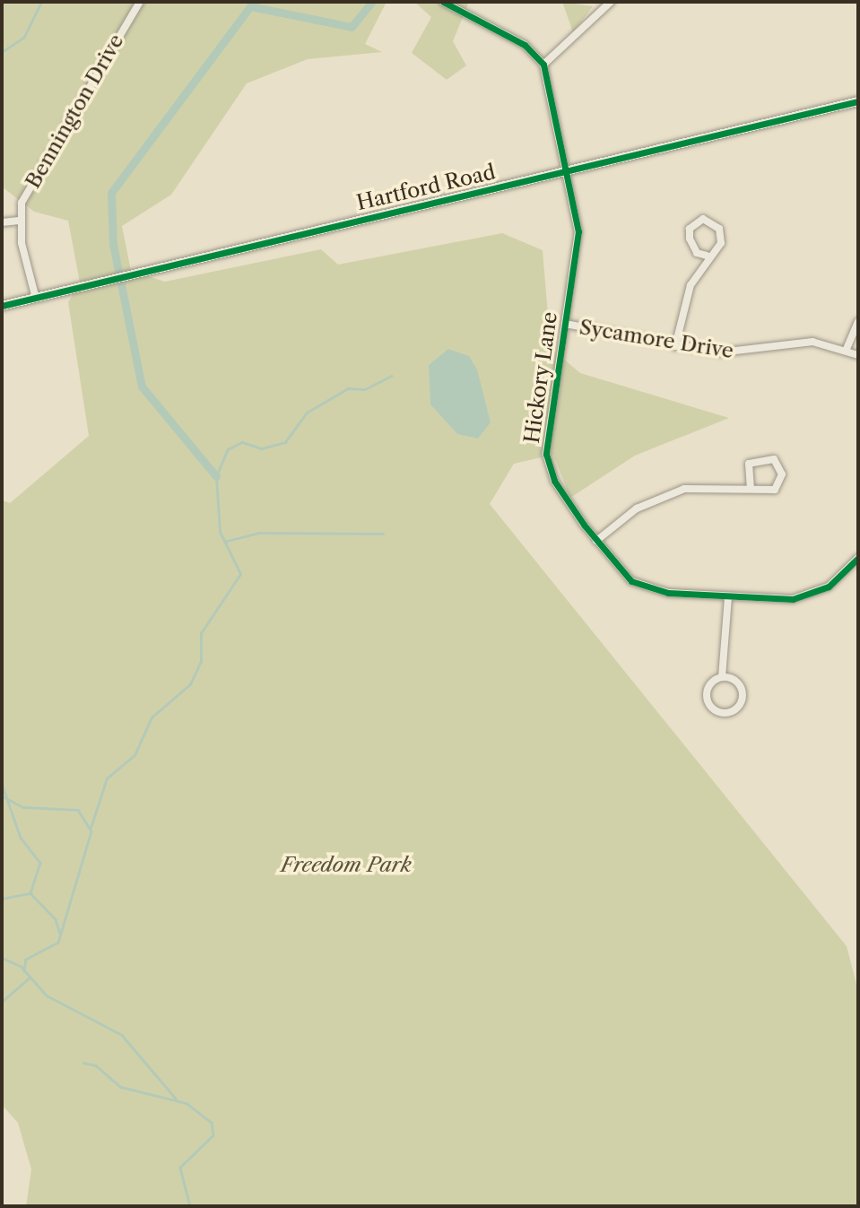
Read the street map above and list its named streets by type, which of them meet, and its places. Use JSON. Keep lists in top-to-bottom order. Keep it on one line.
{"streets":{"street":["Bennington Drive","Hartford Road","Sycamore Drive","Hickory Lane"]},"crossings":[["Bennington Drive","Hartford Road"],["Hartford Road","Hickory Lane"],["Sycamore Drive","Hickory Lane"]],"parks":["Freedom Park"]}
